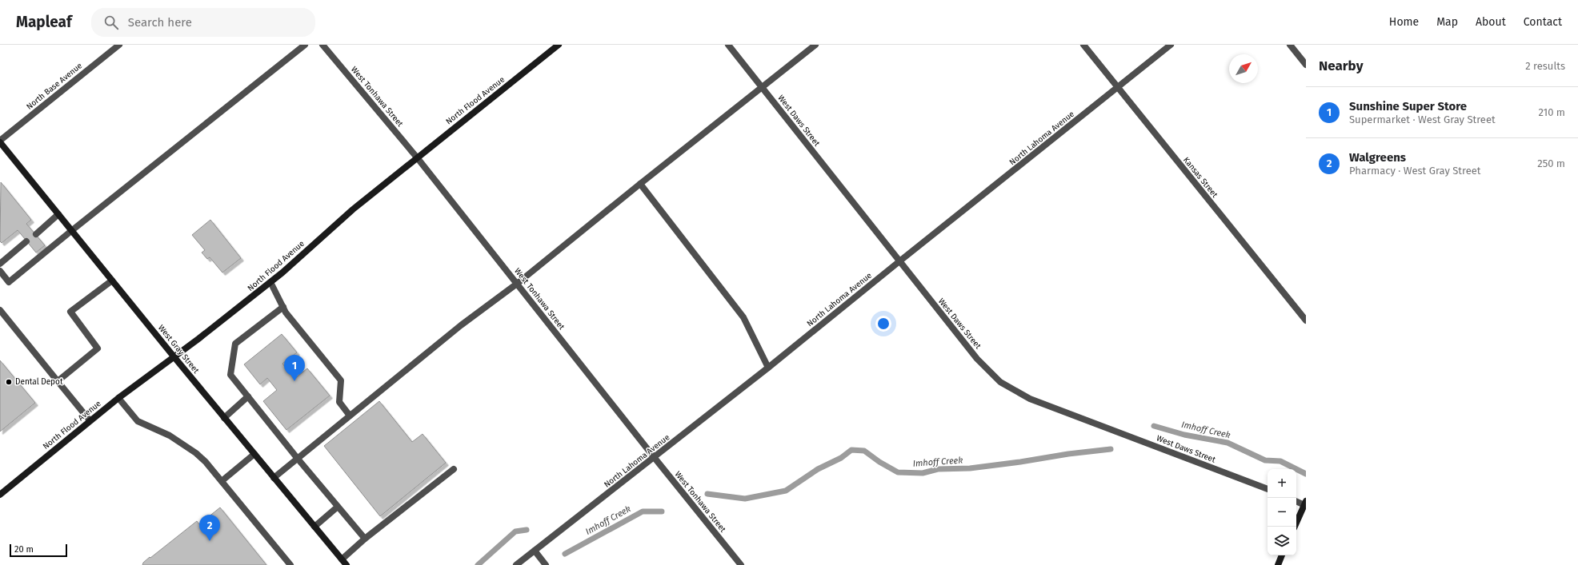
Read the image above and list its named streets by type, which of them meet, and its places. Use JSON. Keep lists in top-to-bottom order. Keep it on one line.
{"streets":{"street":["North Base Avenue","West Tonhawa Street","North Flood Avenue","West Daws Street","North Lahoma Avenue","Kansas Street","West Gray Street"]},"crossings":[["North Base Avenue","West Gray Street"],["West Tonhawa Street","North Flood Avenue"],["West Tonhawa Street","North Lahoma Avenue"],["North Flood Avenue","West Gray Street"],["West Daws Street","North Lahoma Avenue"],["North Lahoma Avenue","Kansas Street"]],"water":["Imhoff Creek"],"places":["Dental Depot"],"scale_bar":"20 m","north":"top right","page":{"header":"Mapleaf","search":"Search here","nav":["Home","Map","About","Contact"],"heading":["Nearby","2 results"],"list":[{"mark":"1","name":"Sunshine Super Store","note":"Supermarket · West Gray Street","value":"210 m"},{"mark":"2","name":"Walgreens","note":"Pharmacy · West Gray Street","value":"250 m"}],"pins":["1","2"],"map_buttons":["+","−"],"scale":"20 m"}}
